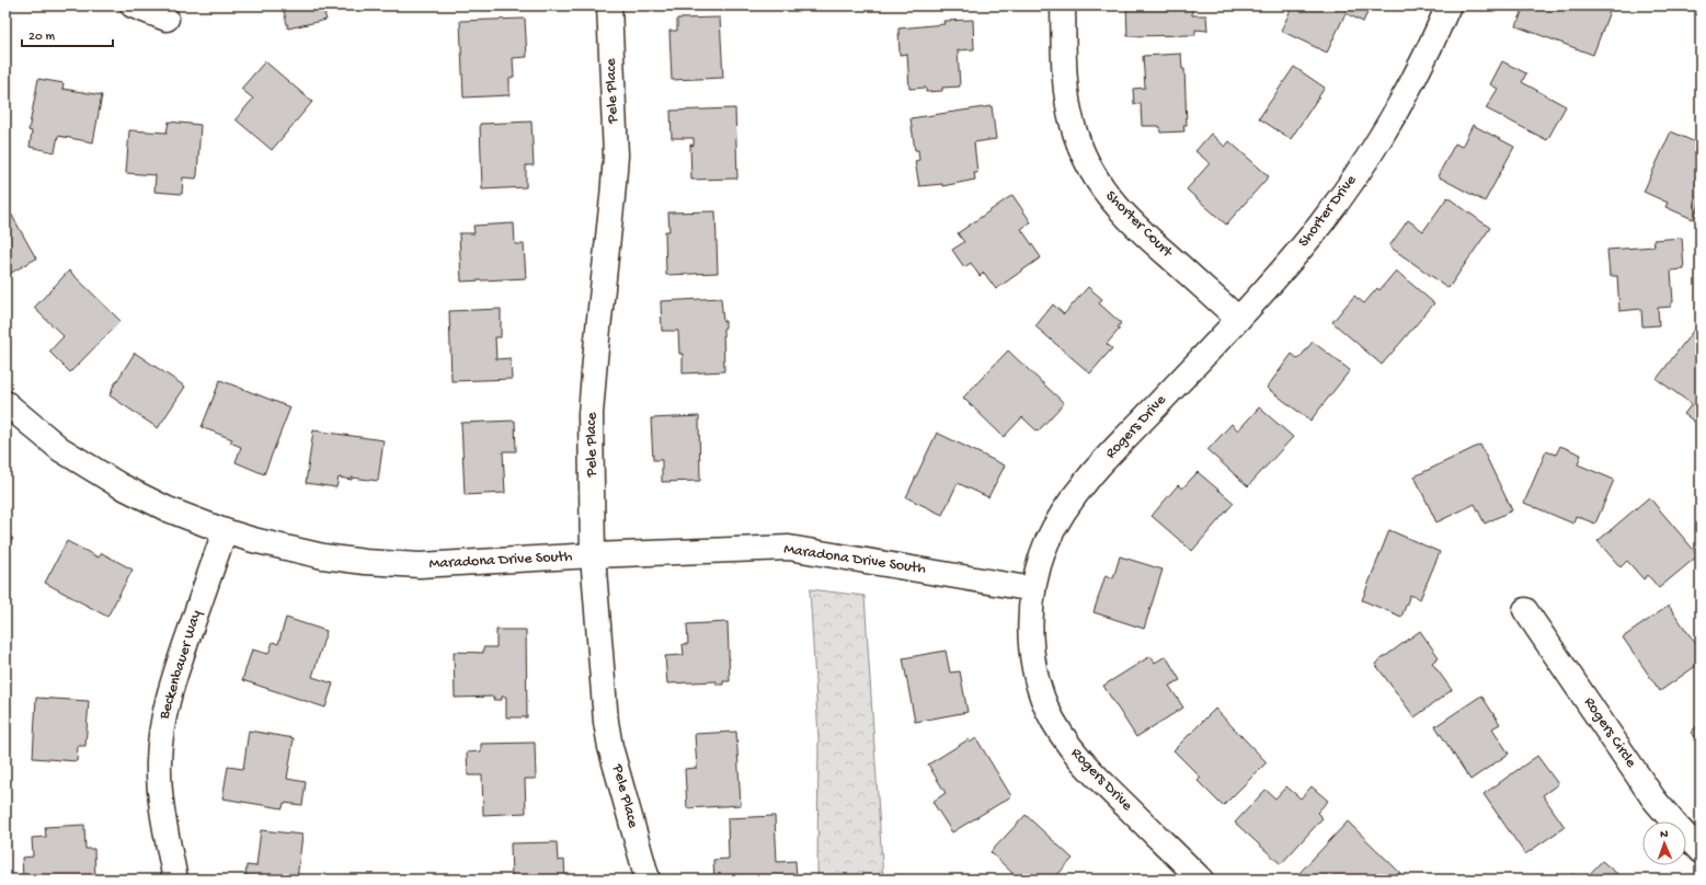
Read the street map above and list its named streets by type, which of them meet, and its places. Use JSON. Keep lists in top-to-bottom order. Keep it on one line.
{"streets":{"street":["Pele Place","Shorter Drive","Shorter Court","Rogers Drive","Maradona Drive South","Beckenbauer Way","Rogers Circle"]},"crossings":[["Pele Place","Maradona Drive South"],["Shorter Drive","Shorter Court"],["Shorter Drive","Rogers Drive"],["Rogers Drive","Maradona Drive South"],["Maradona Drive South","Beckenbauer Way"]],"scale_bar":"20 m","north":"top"}
